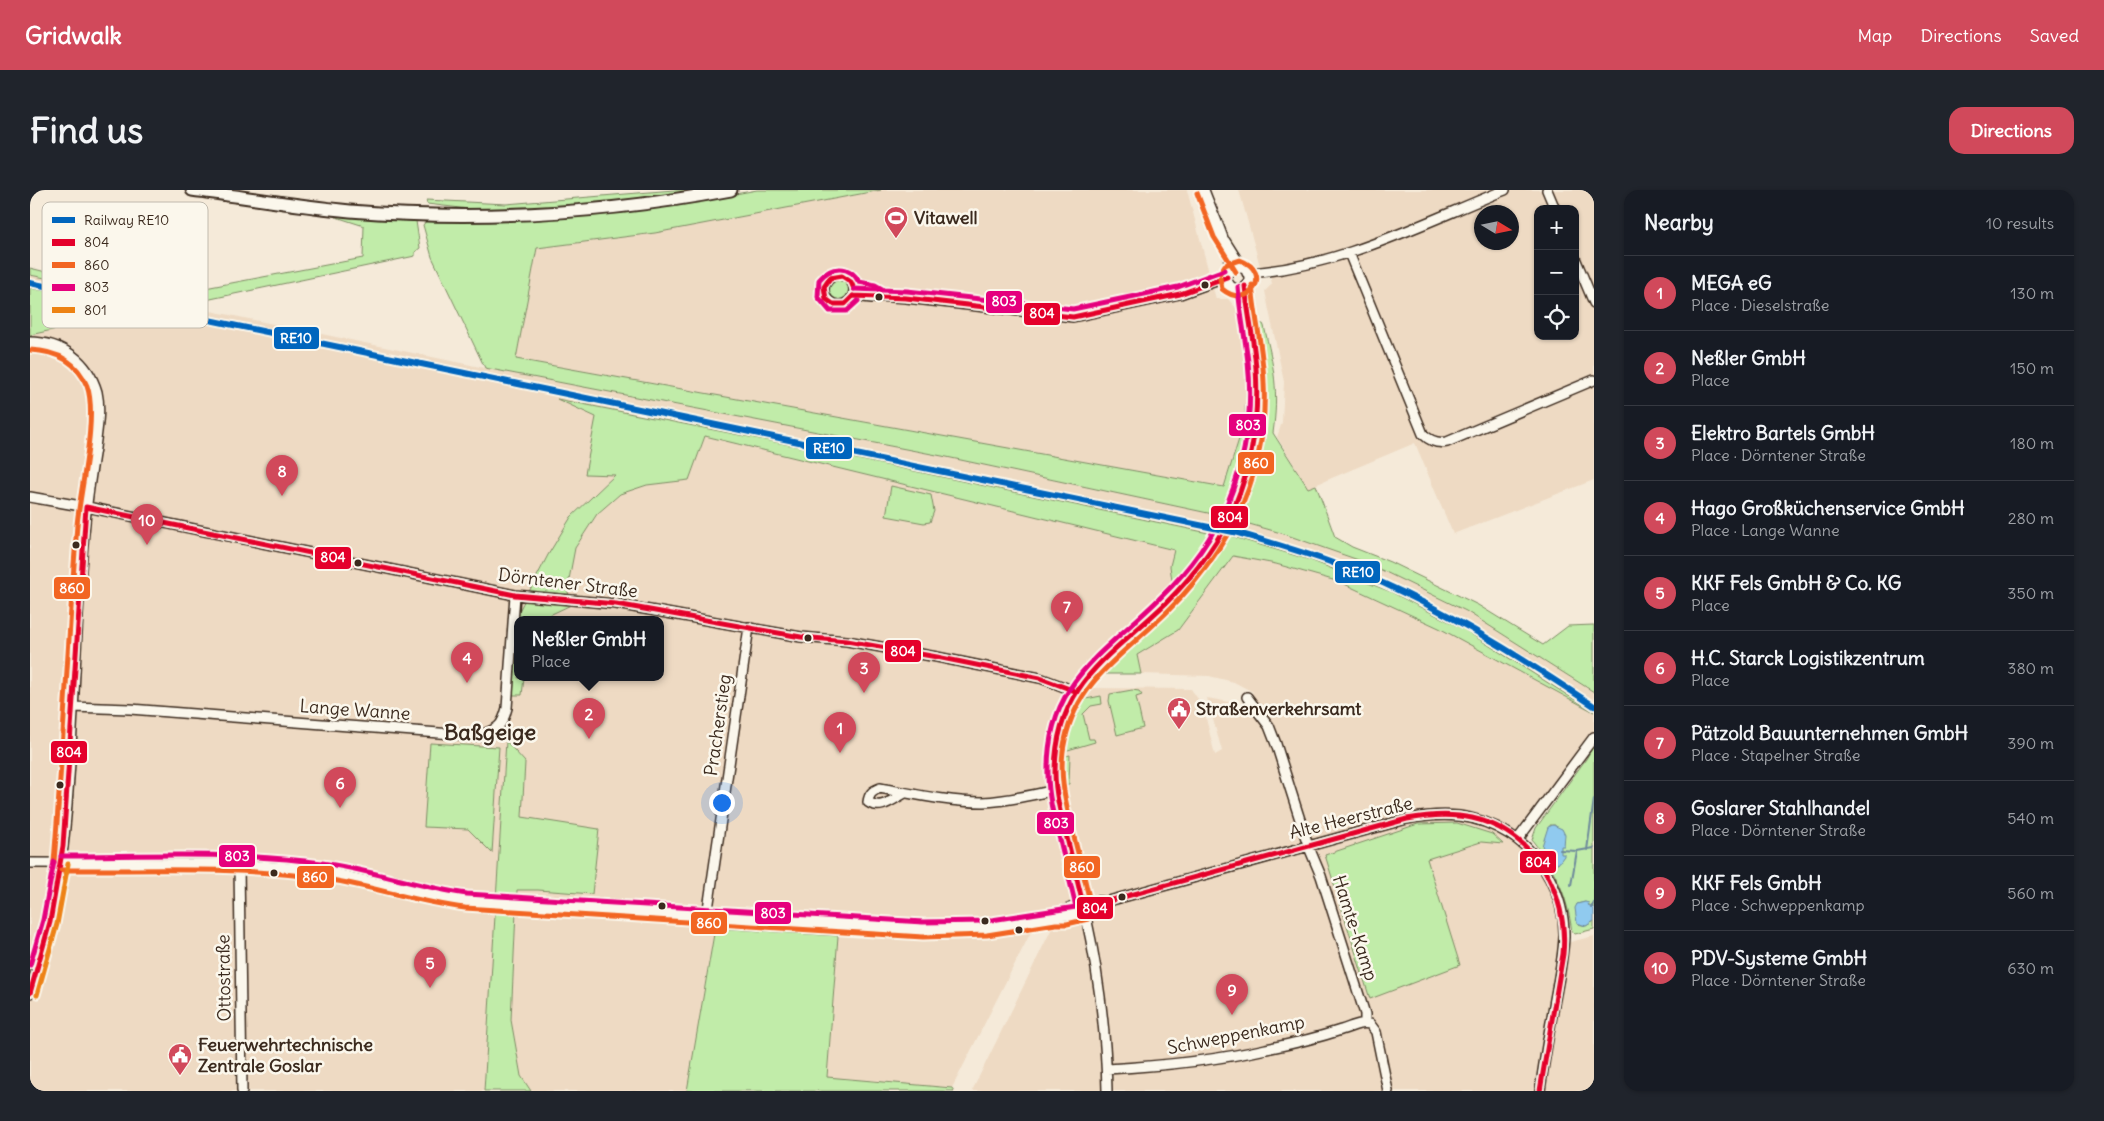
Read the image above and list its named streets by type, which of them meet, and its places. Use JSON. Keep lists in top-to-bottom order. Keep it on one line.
{"streets":{"street":["Dörntener Straße","Lange Wanne","Pracherstieg","Alte Heerstraße","Hamte-Kamp","Ottostraße","Schweppenkamp"]},"crossings":[["Dörntener Straße","Lange Wanne"],["Dörntener Straße","Pracherstieg"],["Pracherstieg","Alte Heerstraße"],["Alte Heerstraße","Hamte-Kamp"],["Alte Heerstraße","Ottostraße"],["Hamte-Kamp","Schweppenkamp"]],"districts":["Baßgeige"],"places":{"sports":["Vitawell"],"public building":["Straßenverkehrsamt","Feuerwehrtechnische Zentrale Goslar"]},"lines":["transit line 860","transit line 803","transit line 804","rail line RE10","transit line 801"],"legend":["Railway RE10","804","860","803","801"],"north":"right","page":{"header":"Gridwalk","nav":["Map","Directions","Saved"],"buttons":"Directions","title":"Find us","heading":["Nearby","10 results"],"map_buttons":["+","−"],"list":[{"mark":"1","name":"MEGA eG","note":"Place · Dieselstraße","value":"130 m"},{"mark":"2","name":"Neßler GmbH","note":"Place","value":"150 m"},{"mark":"3","name":"Elektro Bartels GmbH","note":"Place · Dörntener Straße","value":"180 m"},{"mark":"4","name":"Hago Großküchenservice GmbH","note":"Place · Lange Wanne","value":"280 m"},{"mark":"5","name":"KKF Fels GmbH & Co. KG","note":"Place","value":"350 m"},{"mark":"6","name":"H.C. Starck Logistikzentrum","note":"Place","value":"380 m"},{"mark":"7","name":"Pätzold Bauunternehmen GmbH","note":"Place · Stapelner Straße","value":"390 m"},{"mark":"8","name":"Goslarer Stahlhandel","note":"Place · Dörntener Straße","value":"540 m"},{"mark":"9","name":"KKF Fels GmbH","note":"Place · Schweppenkamp","value":"560 m"},{"mark":"10","name":"PDV-Systeme GmbH","note":"Place · Dörntener Straße","value":"630 m"}],"pins":["8","10","7","4","3","2","1","6","5","9"],"popup":["Neßler GmbH","Place"]}}
